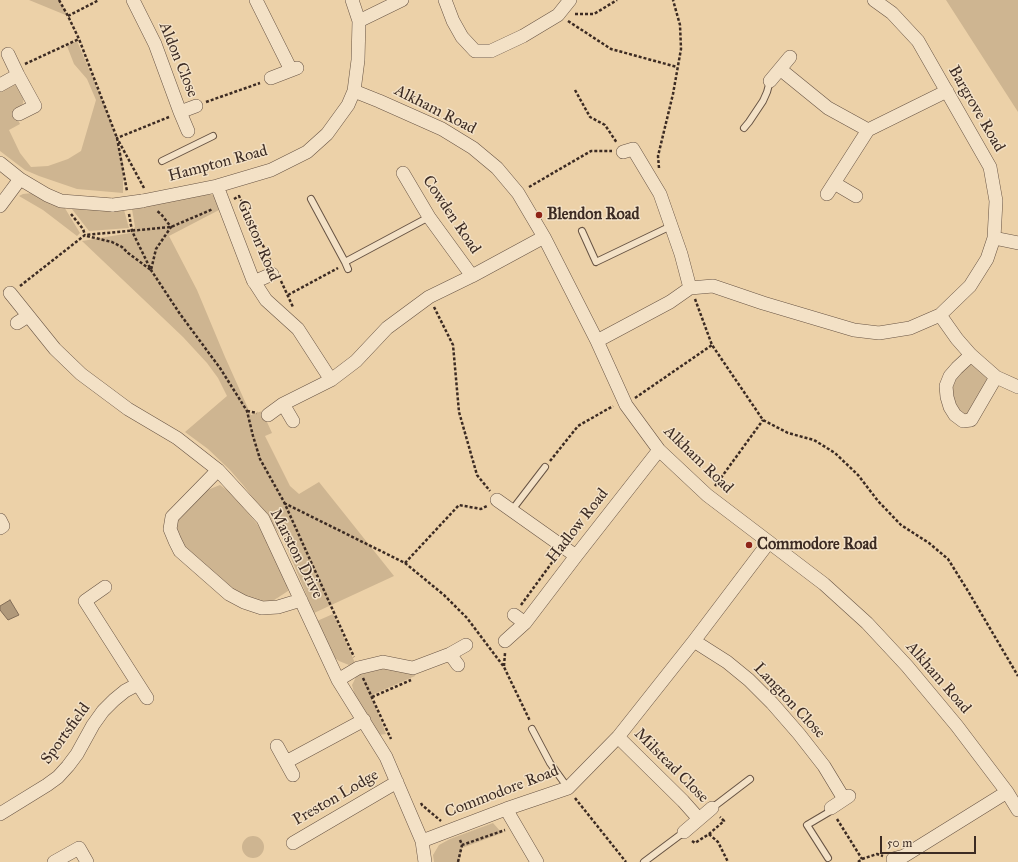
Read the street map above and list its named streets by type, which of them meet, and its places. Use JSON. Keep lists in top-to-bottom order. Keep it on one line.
{"streets":{"street":["Aldon Close","Bargrove Road","Alkham Road","Hampton Road","Cowden Road","Guston Road","Hadlow Road","Marston Drive","Langton Close","Sportsfield","Milstead Close","Commodore Road","Preston Lodge"]},"crossings":[["Alkham Road","Hampton Road"],["Alkham Road","Hadlow Road"],["Alkham Road","Commodore Road"],["Hampton Road","Guston Road"],["Marston Drive","Commodore Road"],["Marston Drive","Preston Lodge"],["Langton Close","Commodore Road"],["Milstead Close","Commodore Road"]],"places":["Blendon Road","Commodore Road"],"scale_bar":"50 m"}
